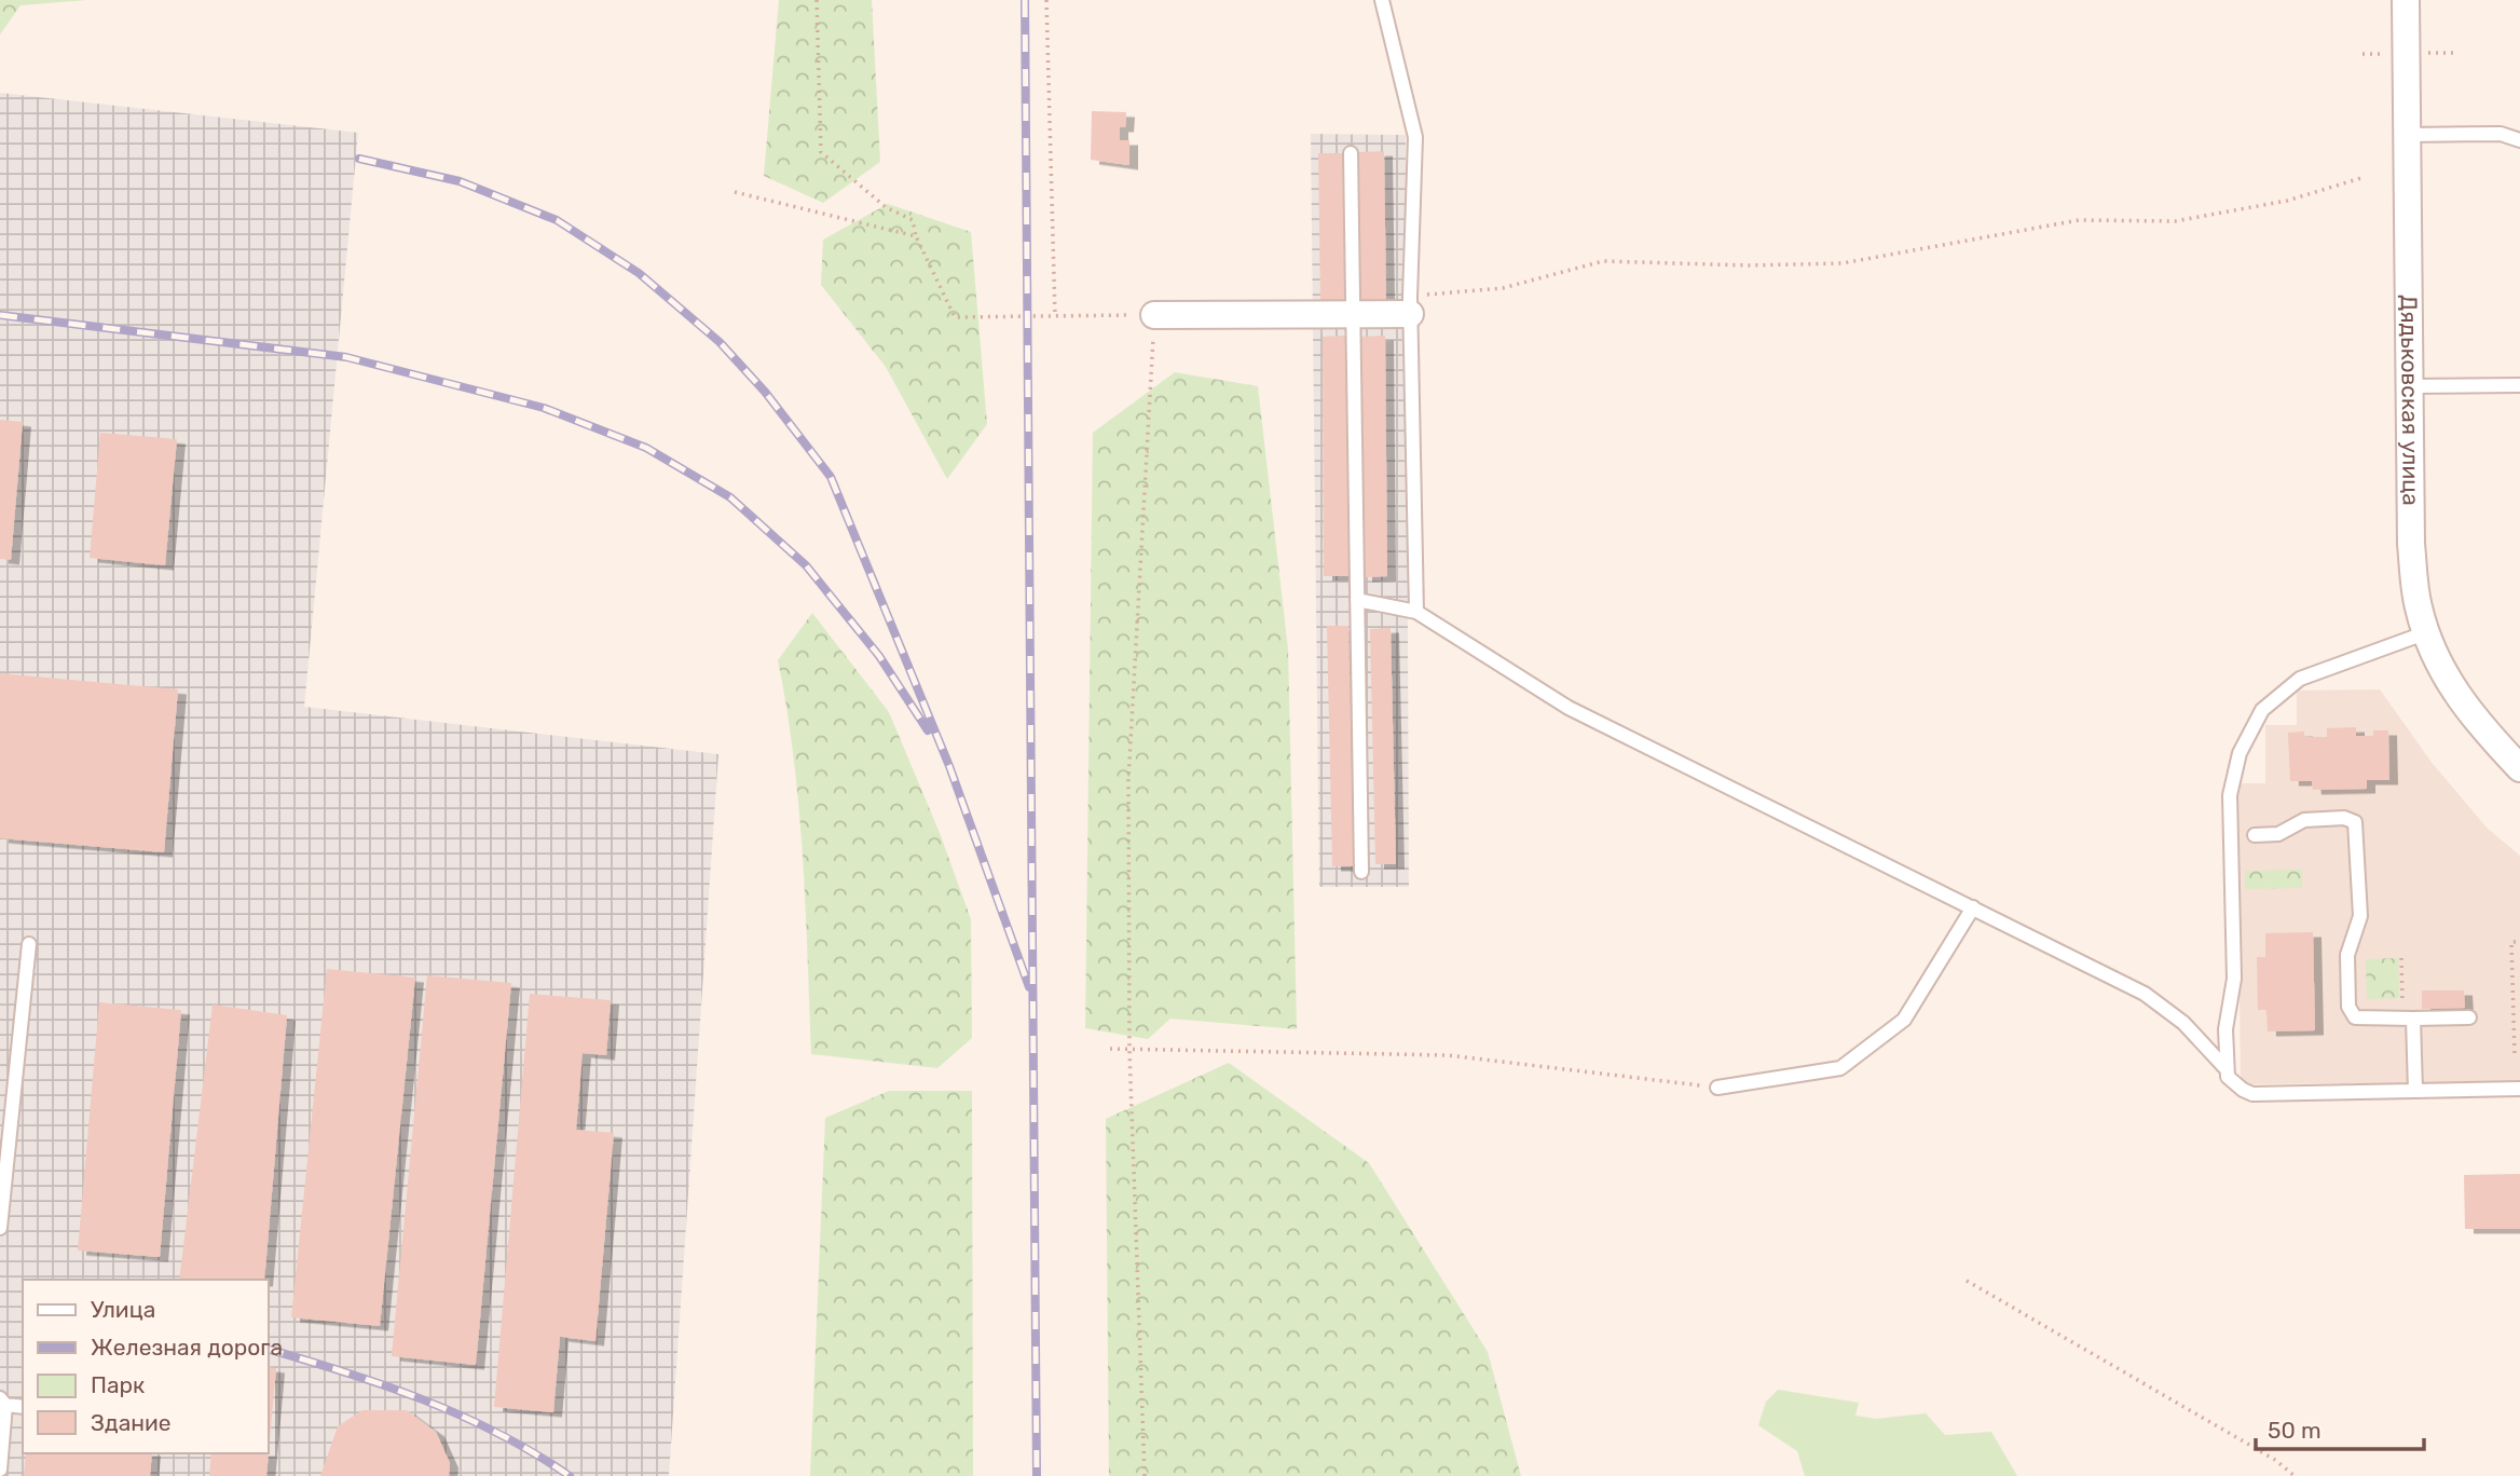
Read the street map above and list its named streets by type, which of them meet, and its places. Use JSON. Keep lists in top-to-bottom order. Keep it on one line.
{"streets":{"street":["Дядьковская улица"]},"legend":["Улица","Железная дорога","Парк","Здание"],"scale_bar":"50 m"}
